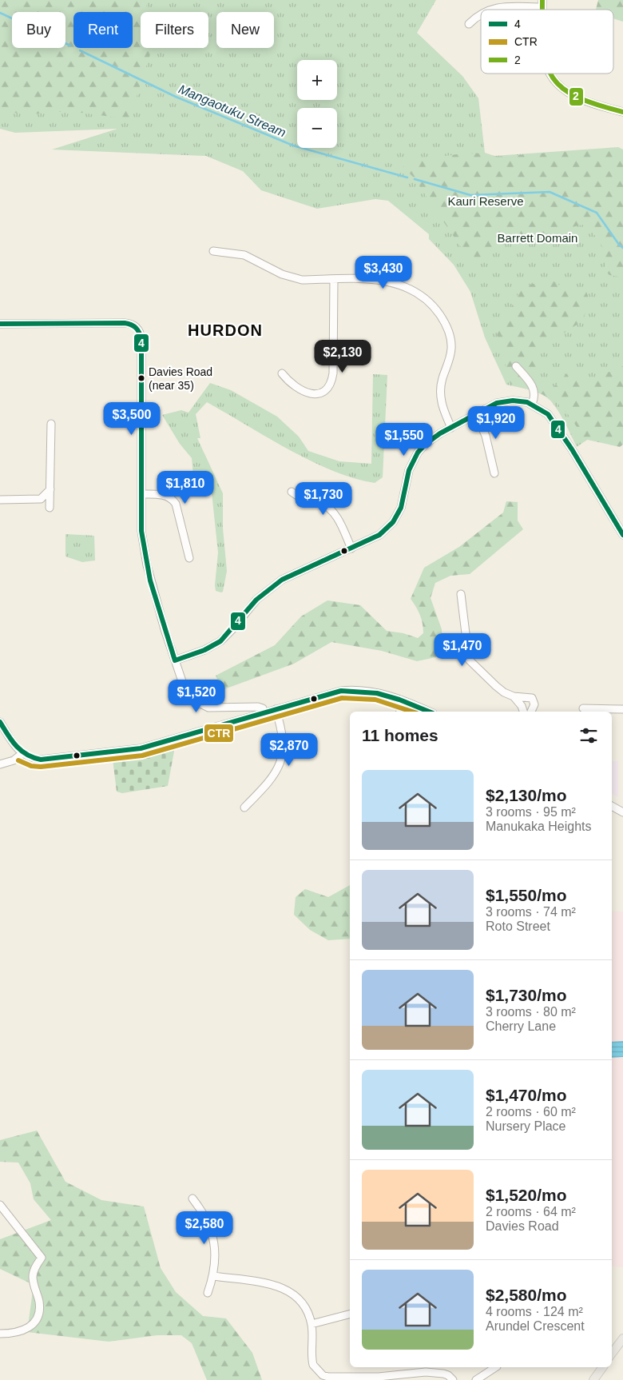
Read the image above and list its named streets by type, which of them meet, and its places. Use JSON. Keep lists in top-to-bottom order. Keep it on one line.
{"districts":["HURDON"],"water":["Mangaotuku Stream"],"parks":["Kauri Reserve","Barrett Domain"],"places":["Davies Road (near 35)"],"lines":["transit line 2","transit line 4","transit line CTR"],"legend":["4","CTR","2"],"page":{"chip":["Buy","Rent","Filters","New"],"map_buttons":["+","−"],"price":["$3,430","$2,130","$3,500","$1,920","$1,550","$1,810","$1,730","$1,470","$1,520","$2,870","$2,580"],"heading":"11 homes","list":[{"name":"$2,130/mo","note":"3 rooms · 95 m² · Manukaka Heights"},{"name":"$1,550/mo","note":"3 rooms · 74 m² · Roto Street"},{"name":"$1,730/mo","note":"3 rooms · 80 m² · Cherry Lane"},{"name":"$1,470/mo","note":"2 rooms · 60 m² · Nursery Place"},{"name":"$1,520/mo","note":"2 rooms · 64 m² · Davies Road"},{"name":"$2,580/mo","note":"4 rooms · 124 m² · Arundel Crescent"}]}}
